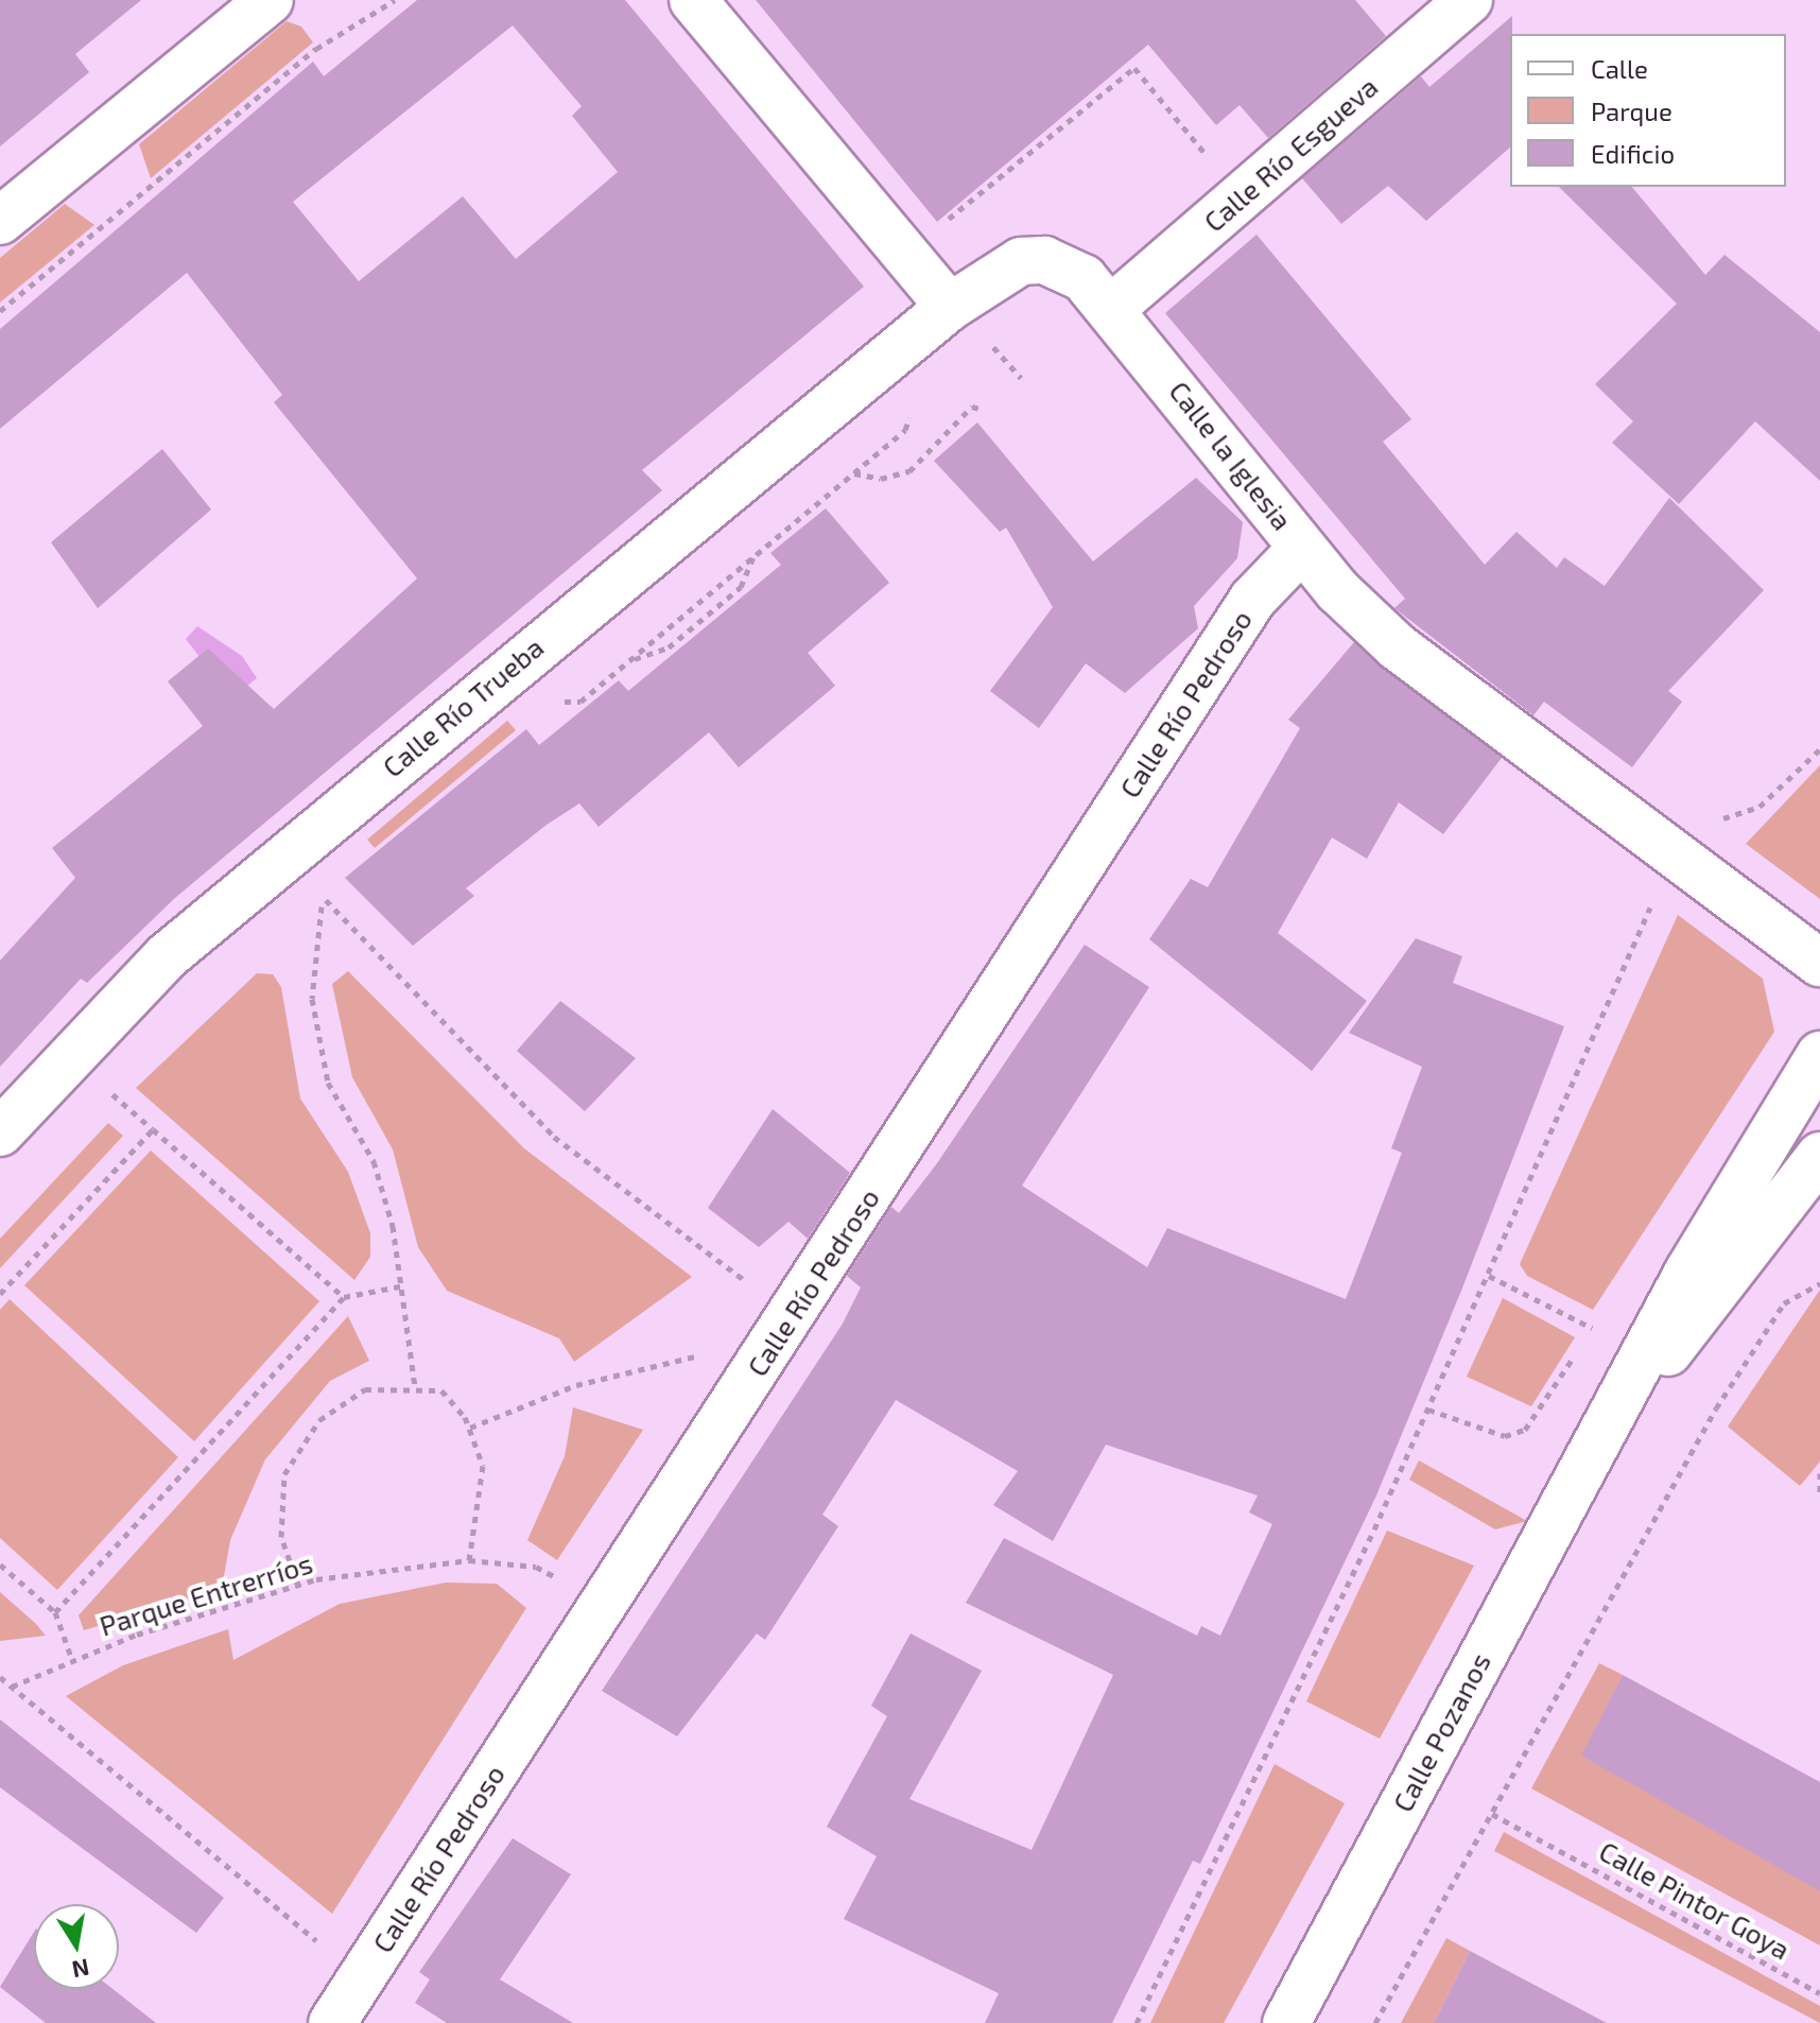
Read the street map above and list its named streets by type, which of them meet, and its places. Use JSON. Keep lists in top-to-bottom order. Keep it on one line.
{"streets":{"street":["Calle Río Esgueva","Calle la Iglesia","Calle Río Pedroso","Calle Río Trueba","Calle Pozanos"],"path":["Parque Entrerríos","Calle Pintor Goya"]},"crossings":[["Calle Río Esgueva","Calle la Iglesia"],["Calle la Iglesia","Calle Río Pedroso"],["Calle la Iglesia","Calle Río Trueba"]],"legend":["Calle","Parque","Edificio"],"north":"bottom"}
